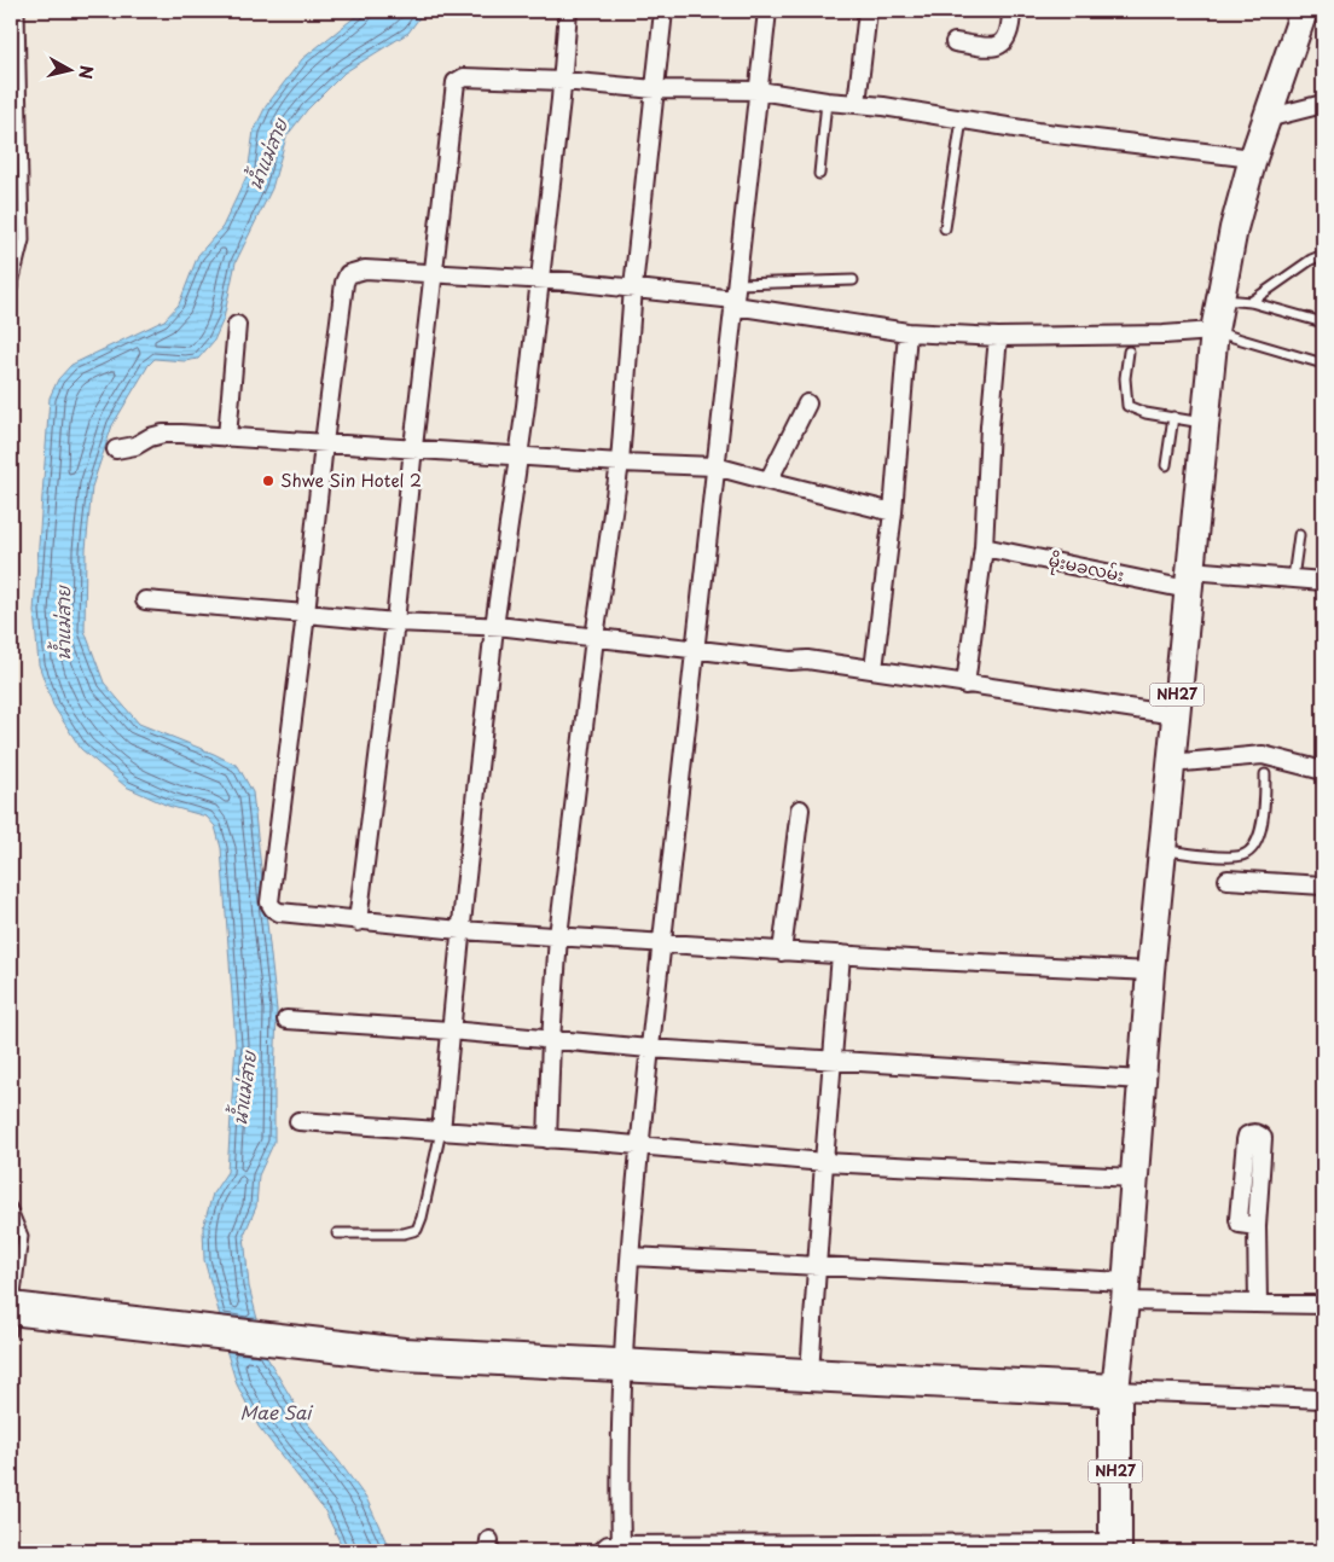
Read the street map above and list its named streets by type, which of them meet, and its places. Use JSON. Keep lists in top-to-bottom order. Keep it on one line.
{"streets":{"highway":["NH27"],"street":["မိုးမခလမ်း"]},"crossings":[["မိုးမခလမ်း","NH27"]],"water":["น้ำแม่สาย","Mae Sai"],"places":["Shwe Sin Hotel 2"],"north":"right"}
